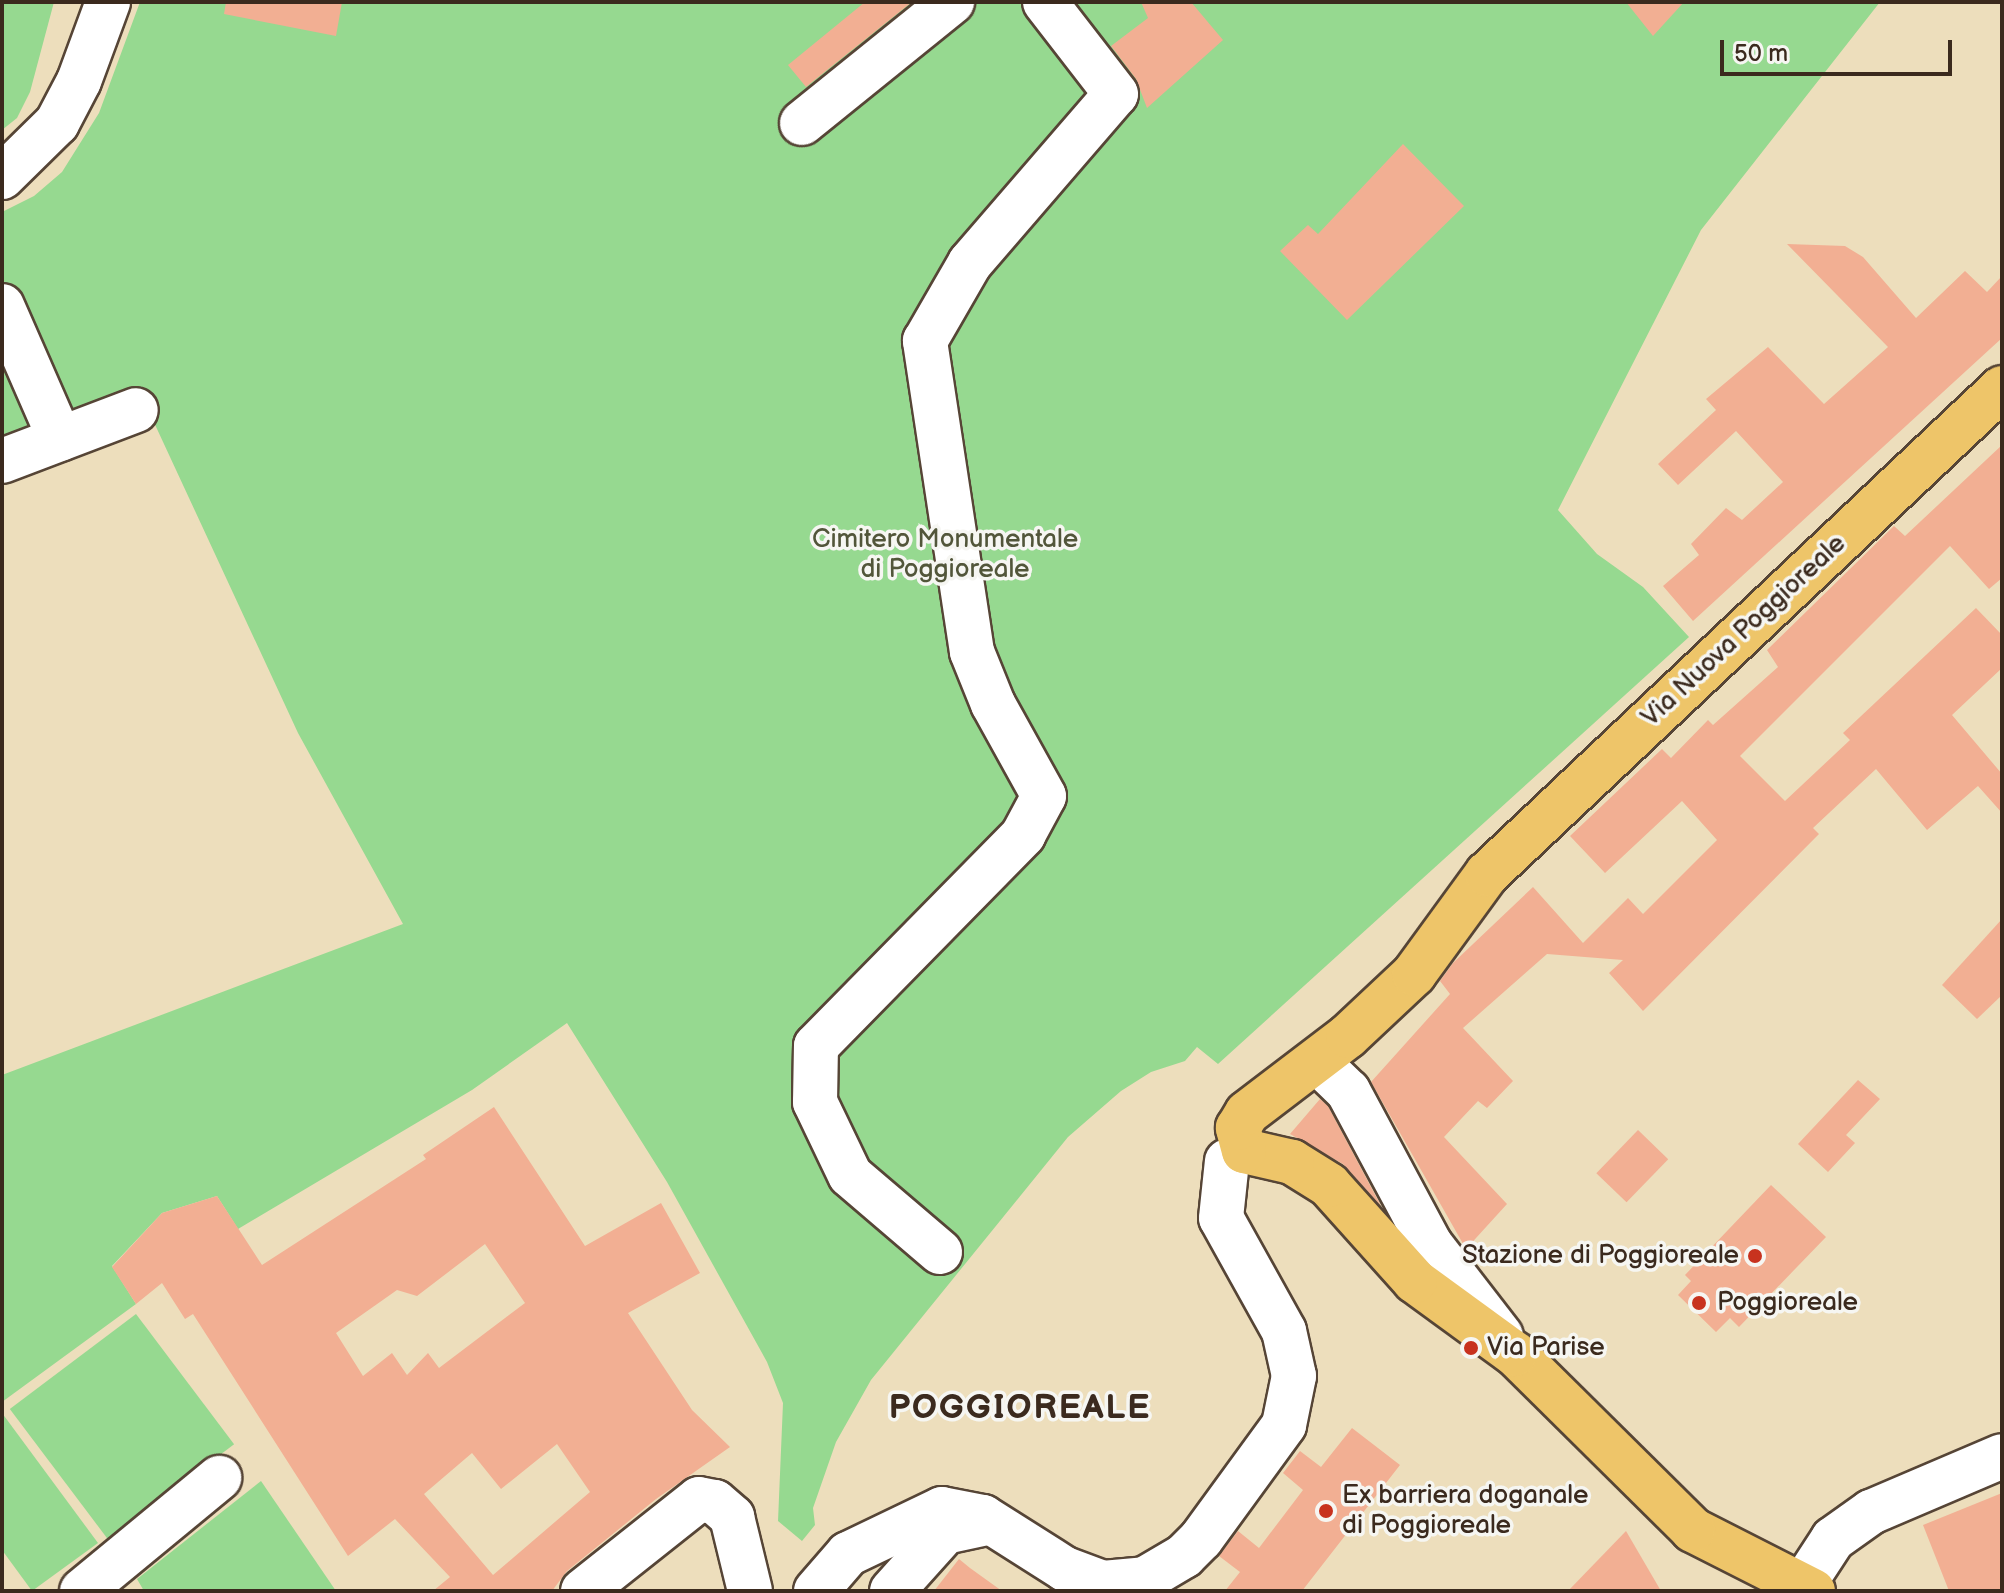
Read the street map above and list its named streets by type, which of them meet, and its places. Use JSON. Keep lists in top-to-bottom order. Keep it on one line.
{"streets":{"main road":["Via Nuova Poggioreale"]},"districts":["POGGIOREALE"],"parks":["Cimitero Monumentale di Poggioreale"],"places":["Stazione di Poggioreale","Poggioreale","Via Parise","Ex barriera doganale di Poggioreale"],"scale_bar":"50 m"}
